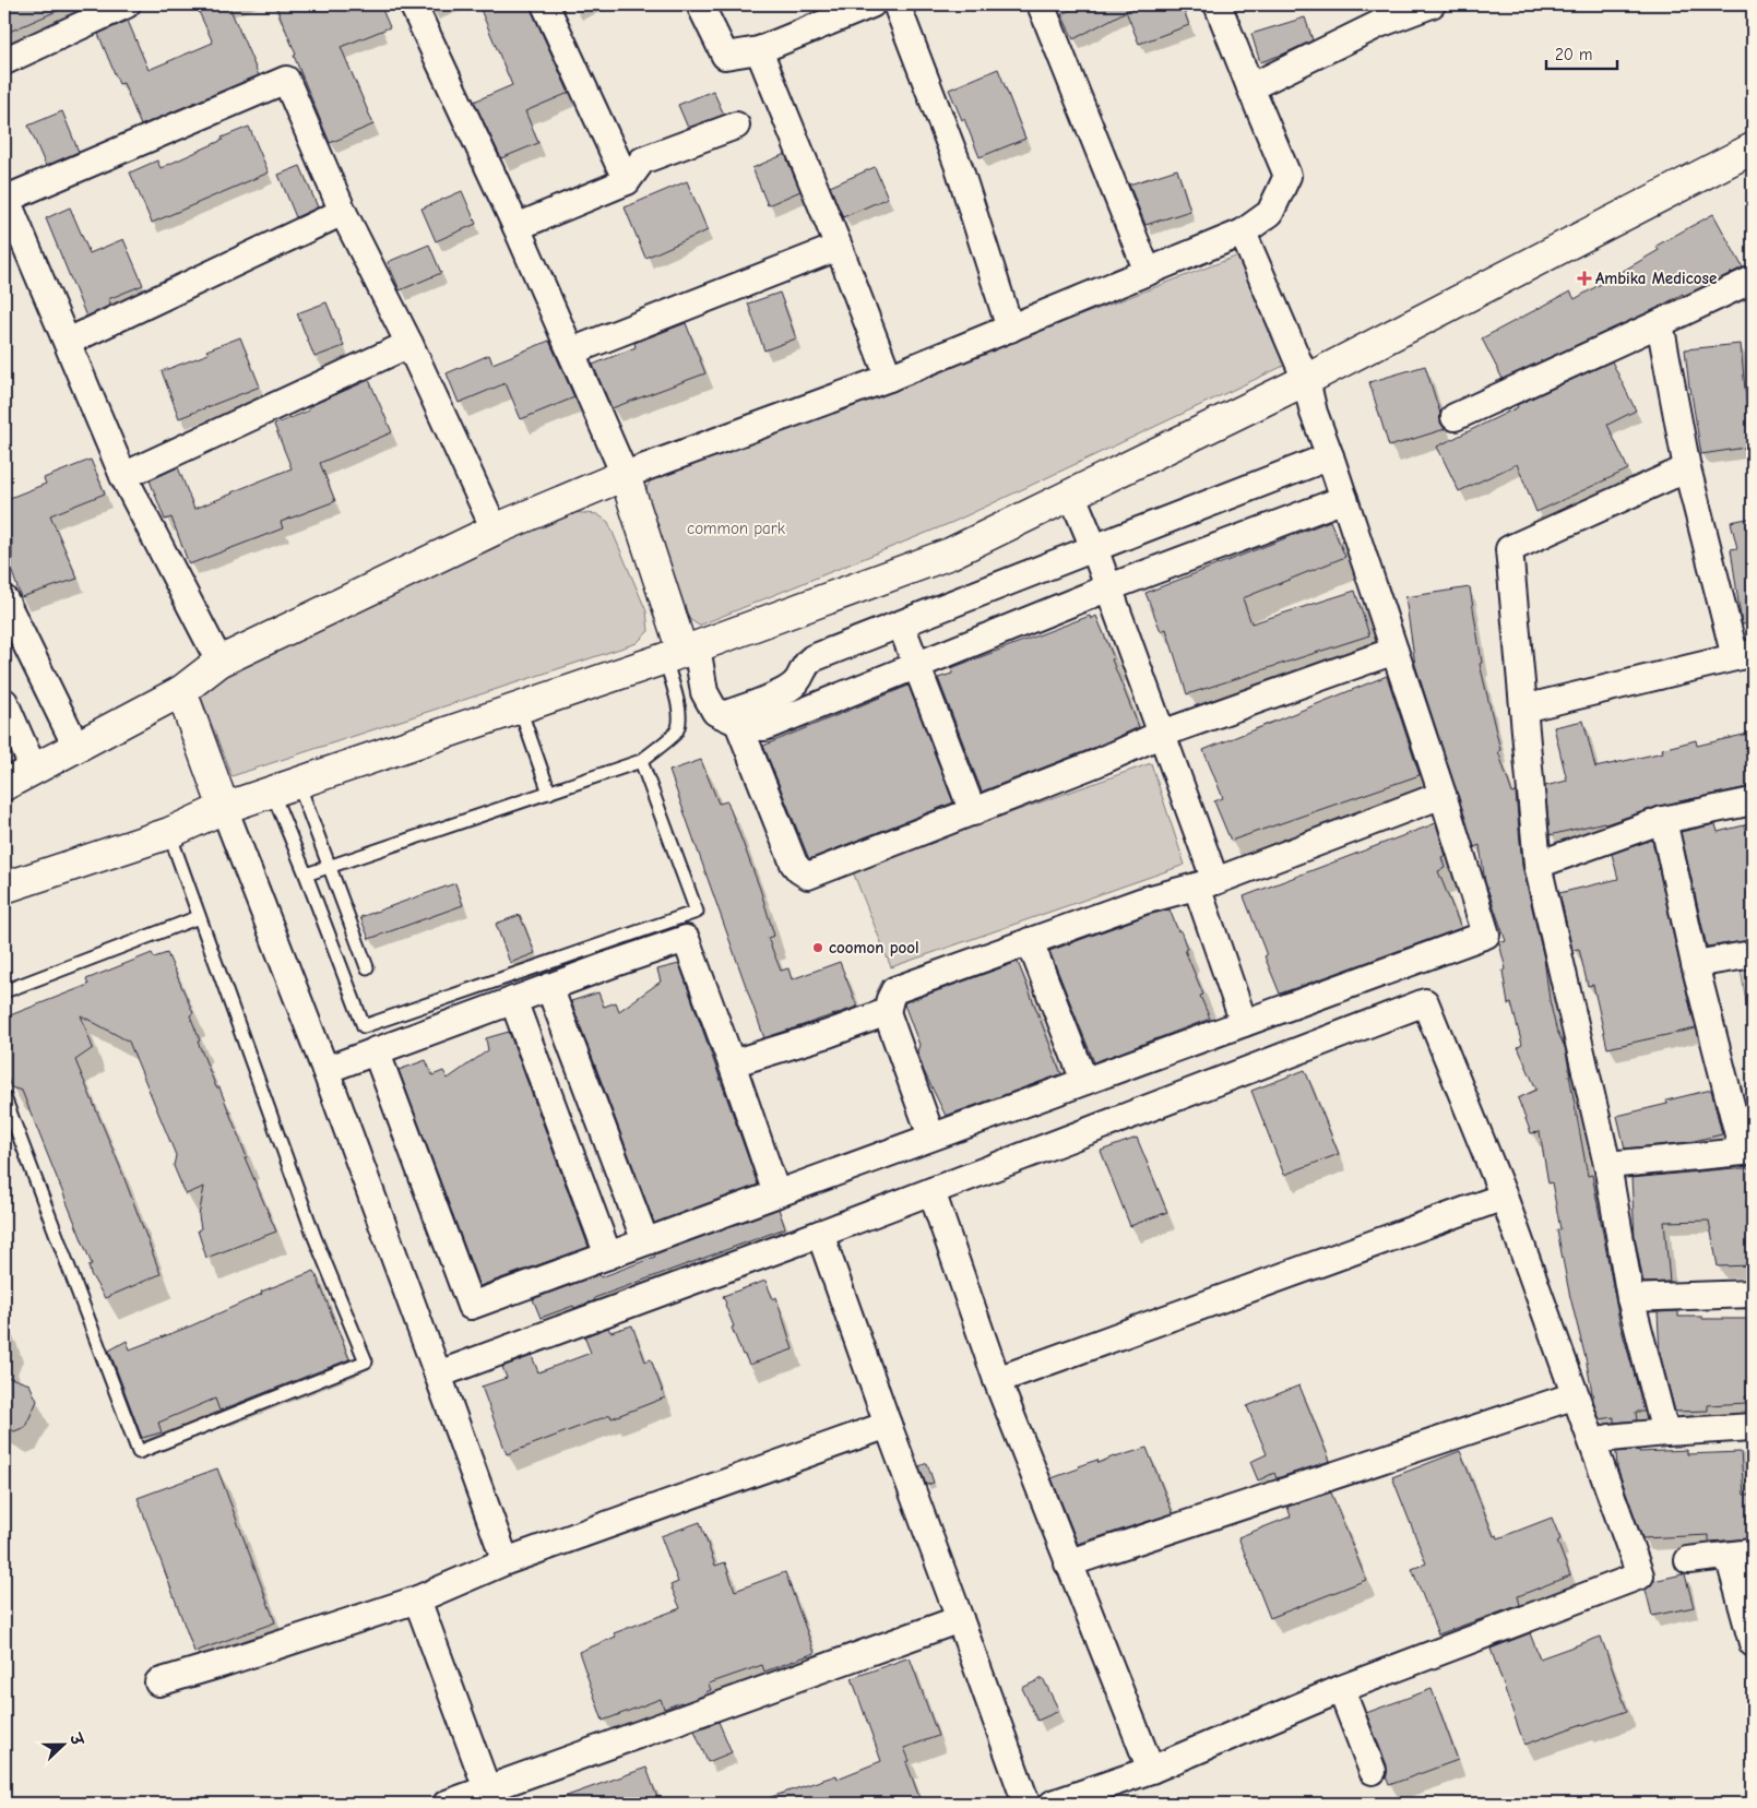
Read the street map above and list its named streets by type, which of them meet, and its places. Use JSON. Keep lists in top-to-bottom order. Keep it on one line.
{"parks":["common park"],"places":{"health":["Ambika Medicose"],"other":["coomon pool"]},"scale_bar":"20 m","north":"right"}
